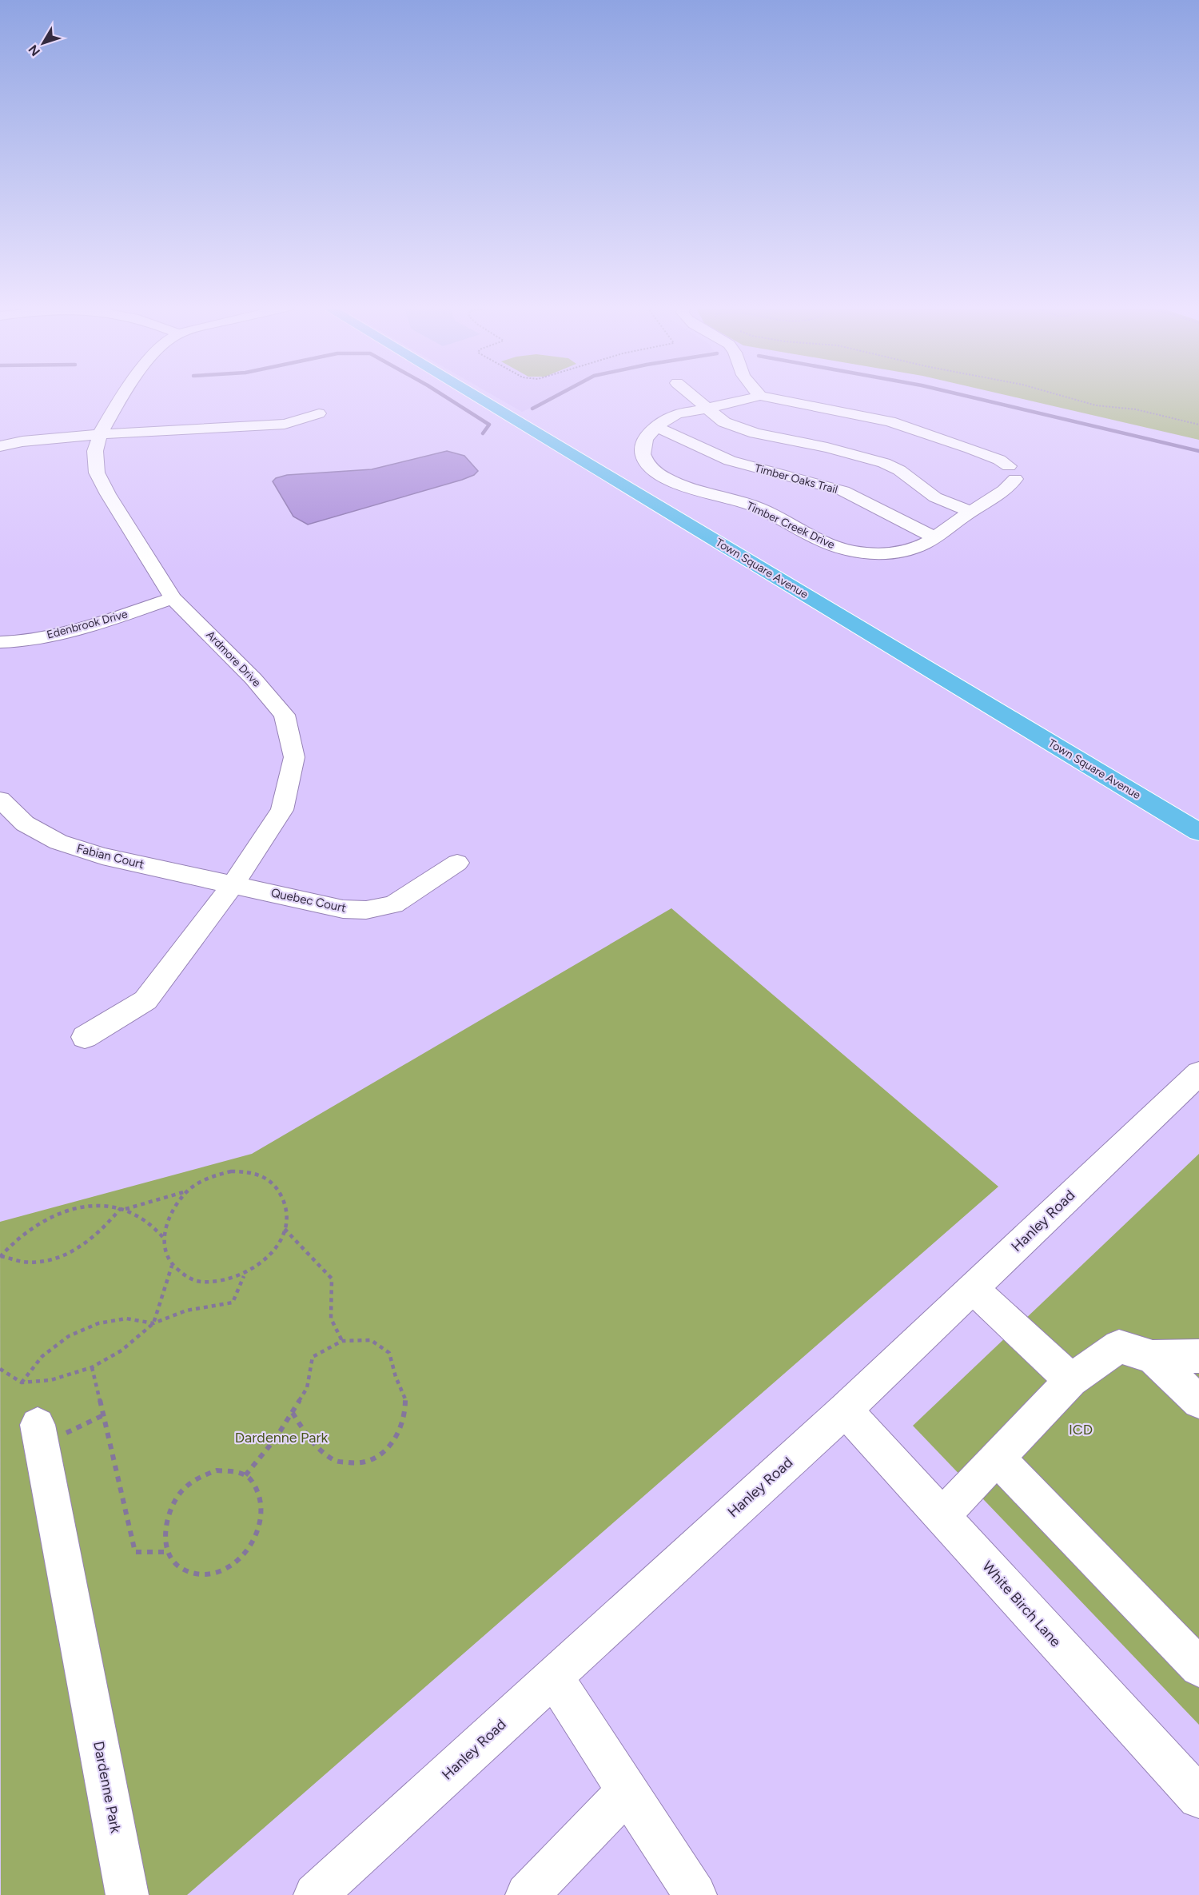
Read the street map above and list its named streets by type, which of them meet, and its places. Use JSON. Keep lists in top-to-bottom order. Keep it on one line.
{"streets":{"main road":["Town Square Avenue"],"street":["Timber Oaks Trail","Timber Creek Drive","Edenbrook Drive","Ardmore Drive","Fabian Court","Quebec Court","Hanley Road","White Birch Lane","Dardenne Park"]},"crossings":[["Timber Oaks Trail","Timber Creek Drive"],["Edenbrook Drive","Ardmore Drive"],["Ardmore Drive","Fabian Court"],["Ardmore Drive","Quebec Court"],["Fabian Court","Quebec Court"],["Hanley Road","White Birch Lane"]],"parks":["ICD","Dardenne Park"],"north":"bottom left"}
